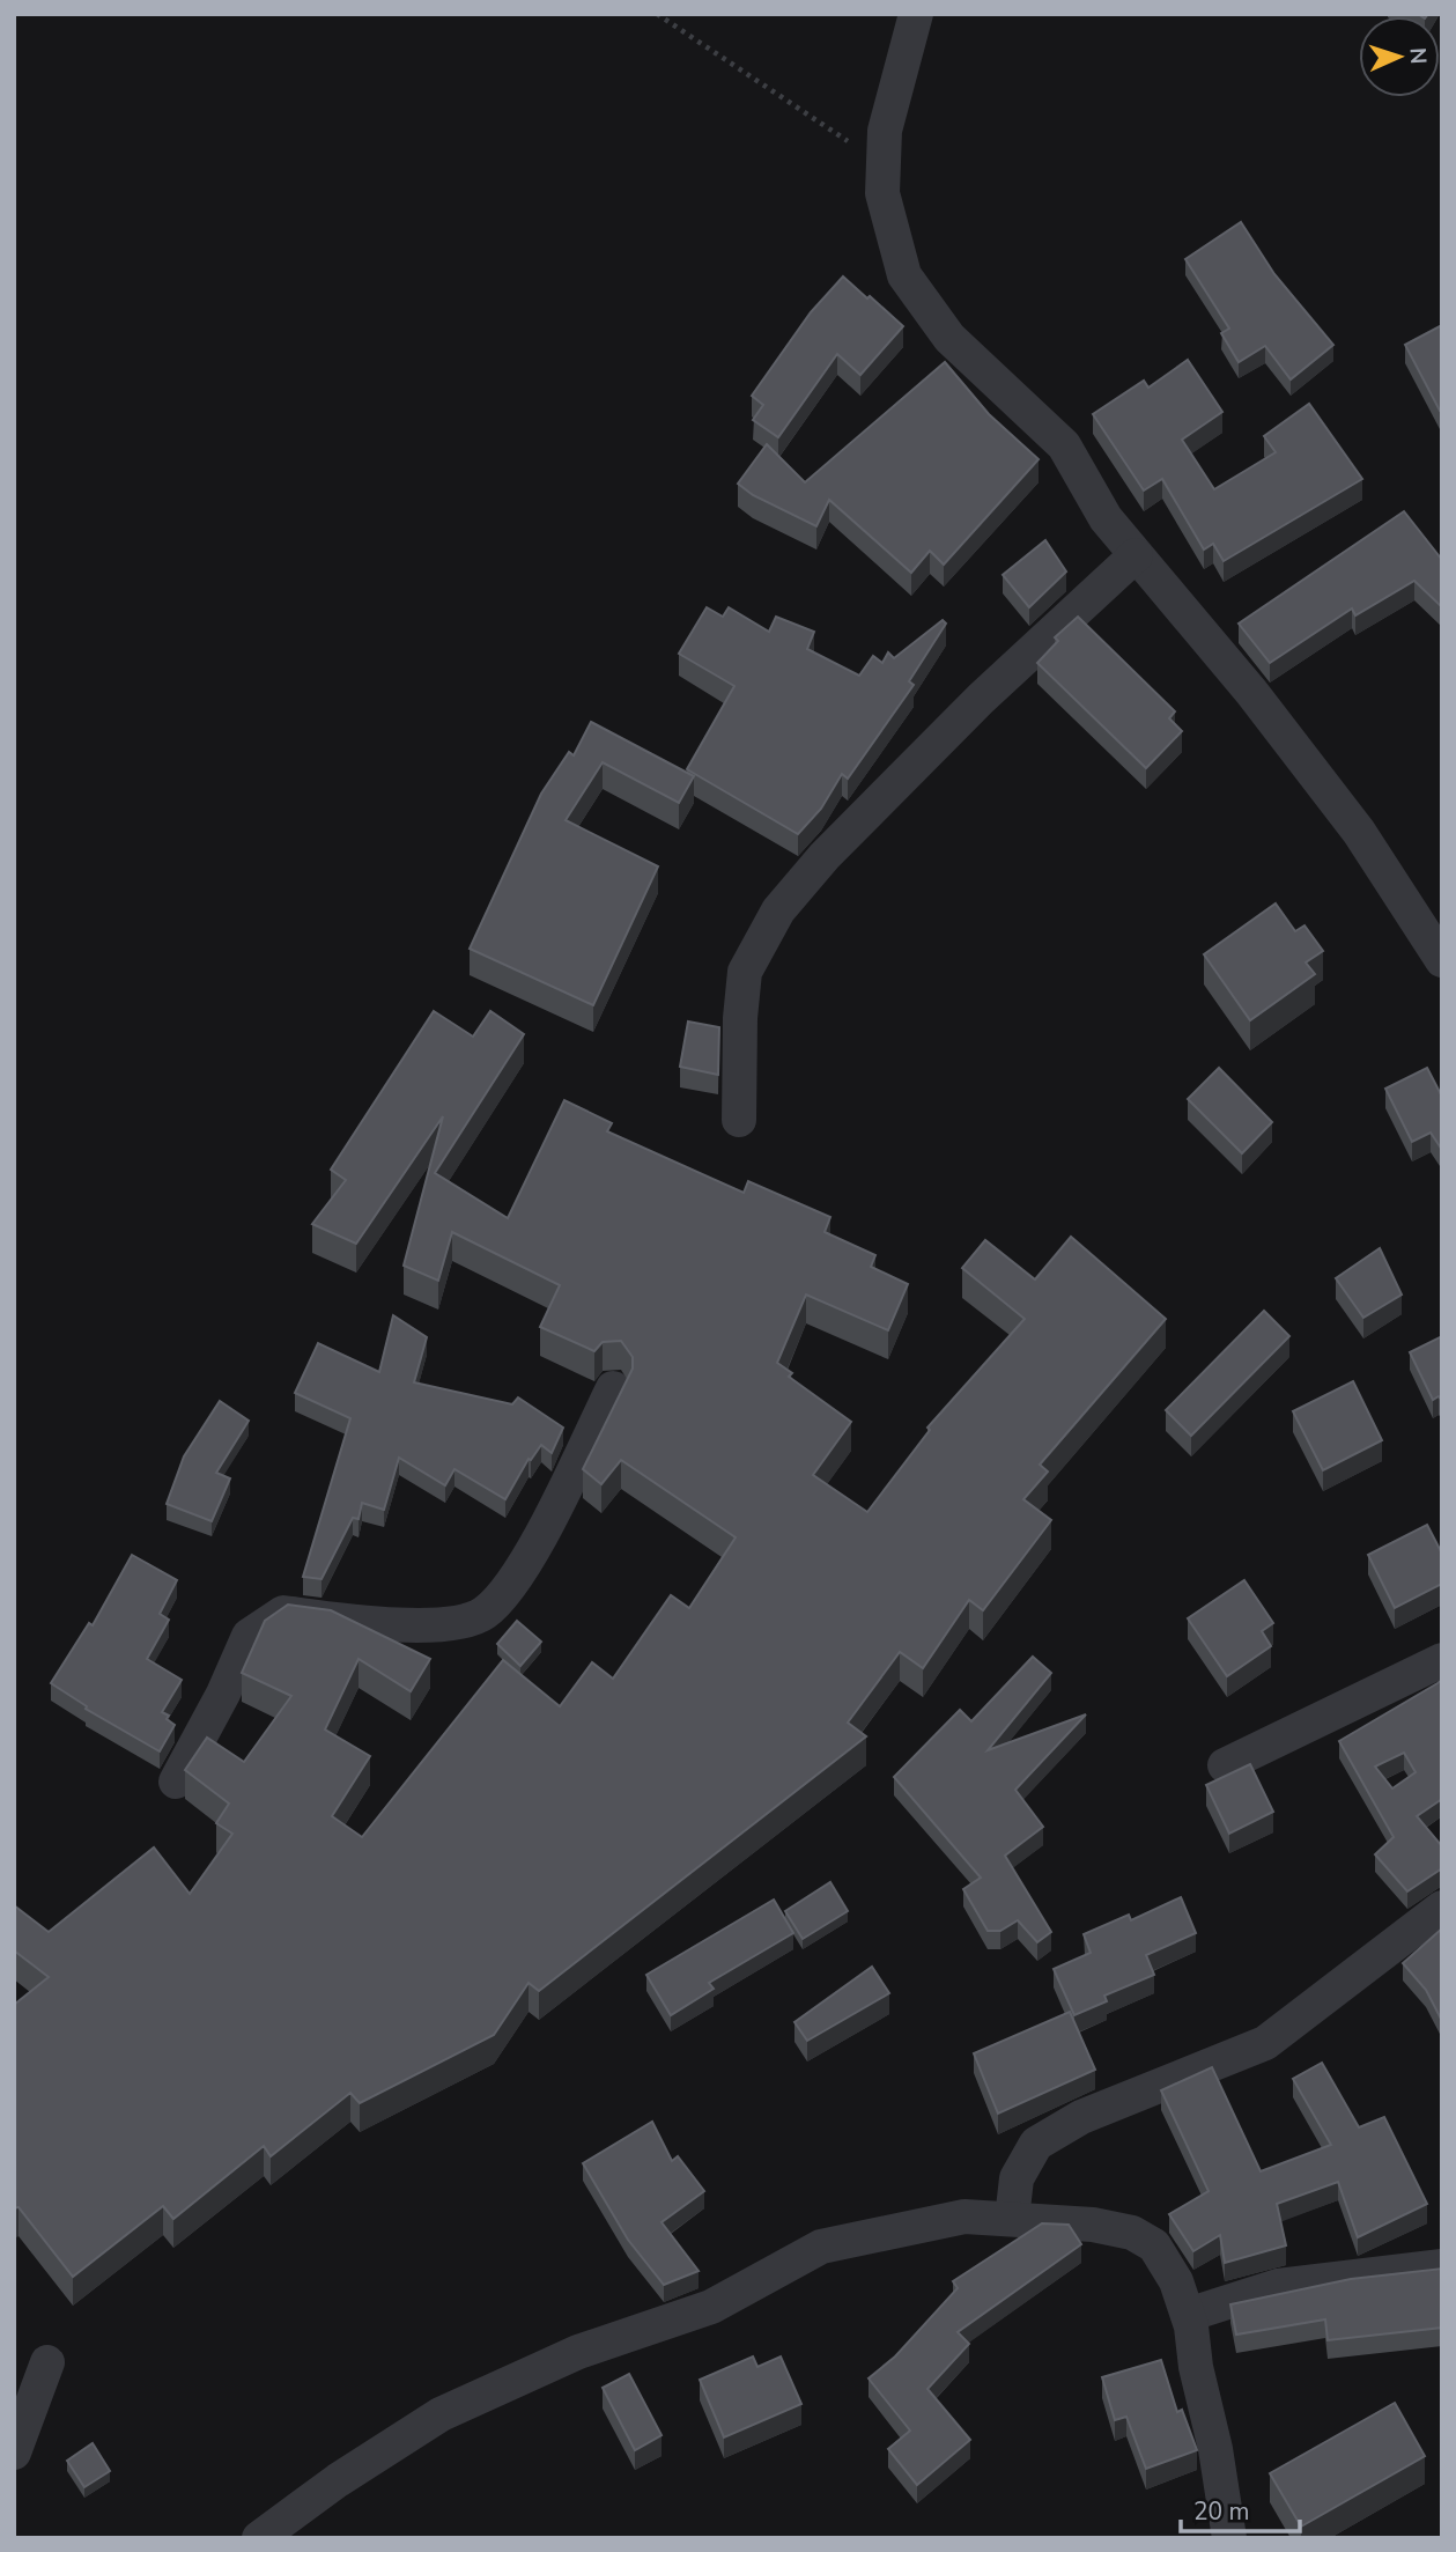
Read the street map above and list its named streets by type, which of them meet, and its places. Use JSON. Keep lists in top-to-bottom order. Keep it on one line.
{"scale_bar":"20 m","north":"right"}
